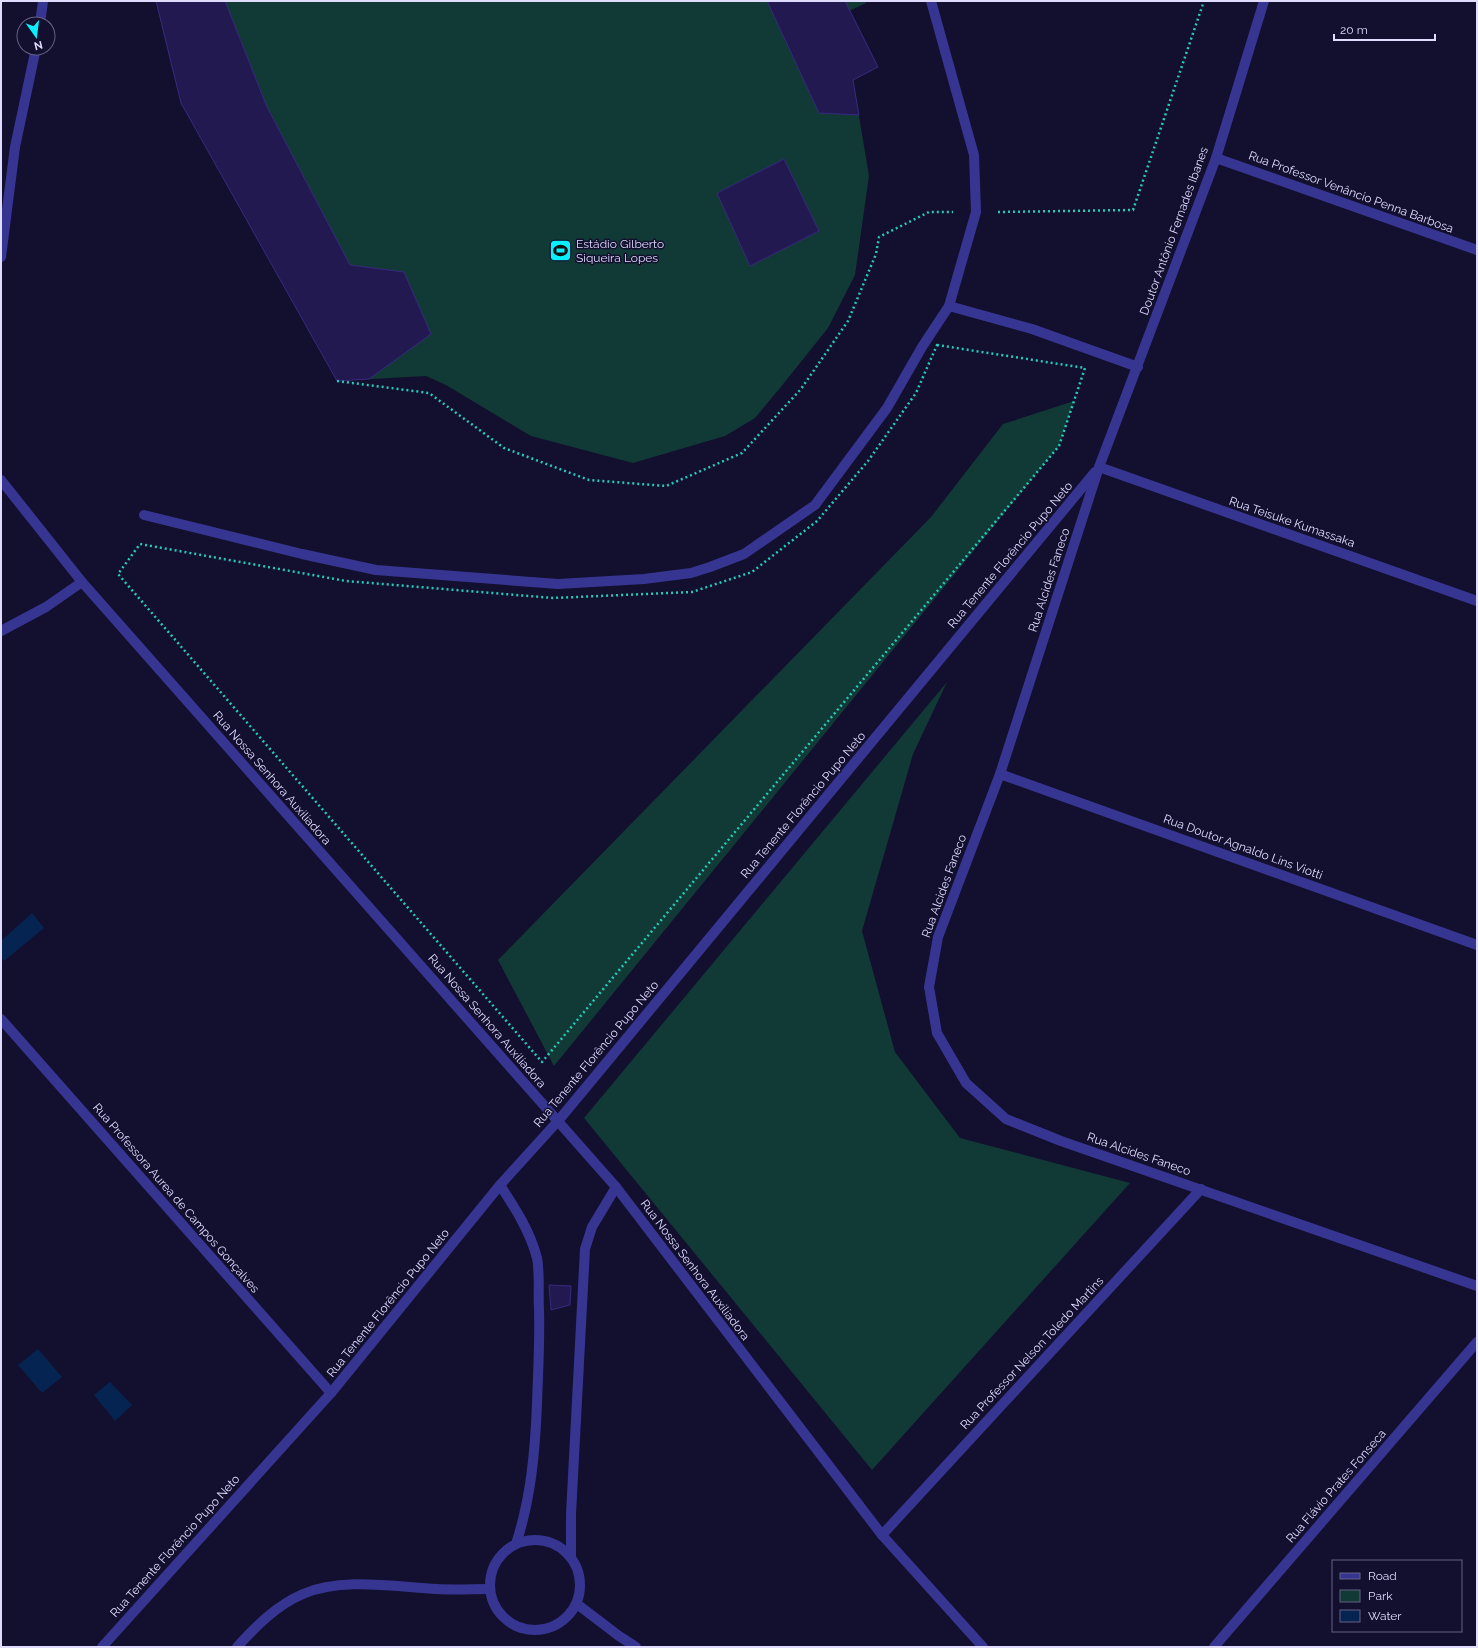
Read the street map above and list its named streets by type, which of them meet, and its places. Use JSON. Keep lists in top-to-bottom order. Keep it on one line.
{"streets":{"street":["Rua Professor Venâncio Penna Barbosa","Doutor Antônio Fernades Ibanes","Rua Teisuke Kumassaka","Rua Tenente Florêncio Pupo Neto","Rua Alcides Faneco","Rua Nossa Senhora Auxiliadora","Rua Doutor Agnaldo Lins Viotti","Rua Professora Aurea de Campos Gonçalves","Rua Professor Nelson Toledo Martins","Rua Flávio Prates Fonseca"]},"crossings":[["Rua Professor Venâncio Penna Barbosa","Doutor Antônio Fernades Ibanes"],["Doutor Antônio Fernades Ibanes","Rua Teisuke Kumassaka"],["Doutor Antônio Fernades Ibanes","Rua Tenente Florêncio Pupo Neto"],["Doutor Antônio Fernades Ibanes","Rua Alcides Faneco"],["Rua Teisuke Kumassaka","Rua Tenente Florêncio Pupo Neto"],["Rua Teisuke Kumassaka","Rua Alcides Faneco"],["Rua Tenente Florêncio Pupo Neto","Rua Alcides Faneco"],["Rua Tenente Florêncio Pupo Neto","Rua Nossa Senhora Auxiliadora"],["Rua Tenente Florêncio Pupo Neto","Rua Professora Aurea de Campos Gonçalves"],["Rua Alcides Faneco","Rua Doutor Agnaldo Lins Viotti"],["Rua Alcides Faneco","Rua Professor Nelson Toledo Martins"],["Rua Nossa Senhora Auxiliadora","Rua Professor Nelson Toledo Martins"]],"places":{"sports":["Estádio Gilberto Siqueira Lopes"]},"legend":["Road","Park","Water"],"scale_bar":"20 m","north":"bottom"}
